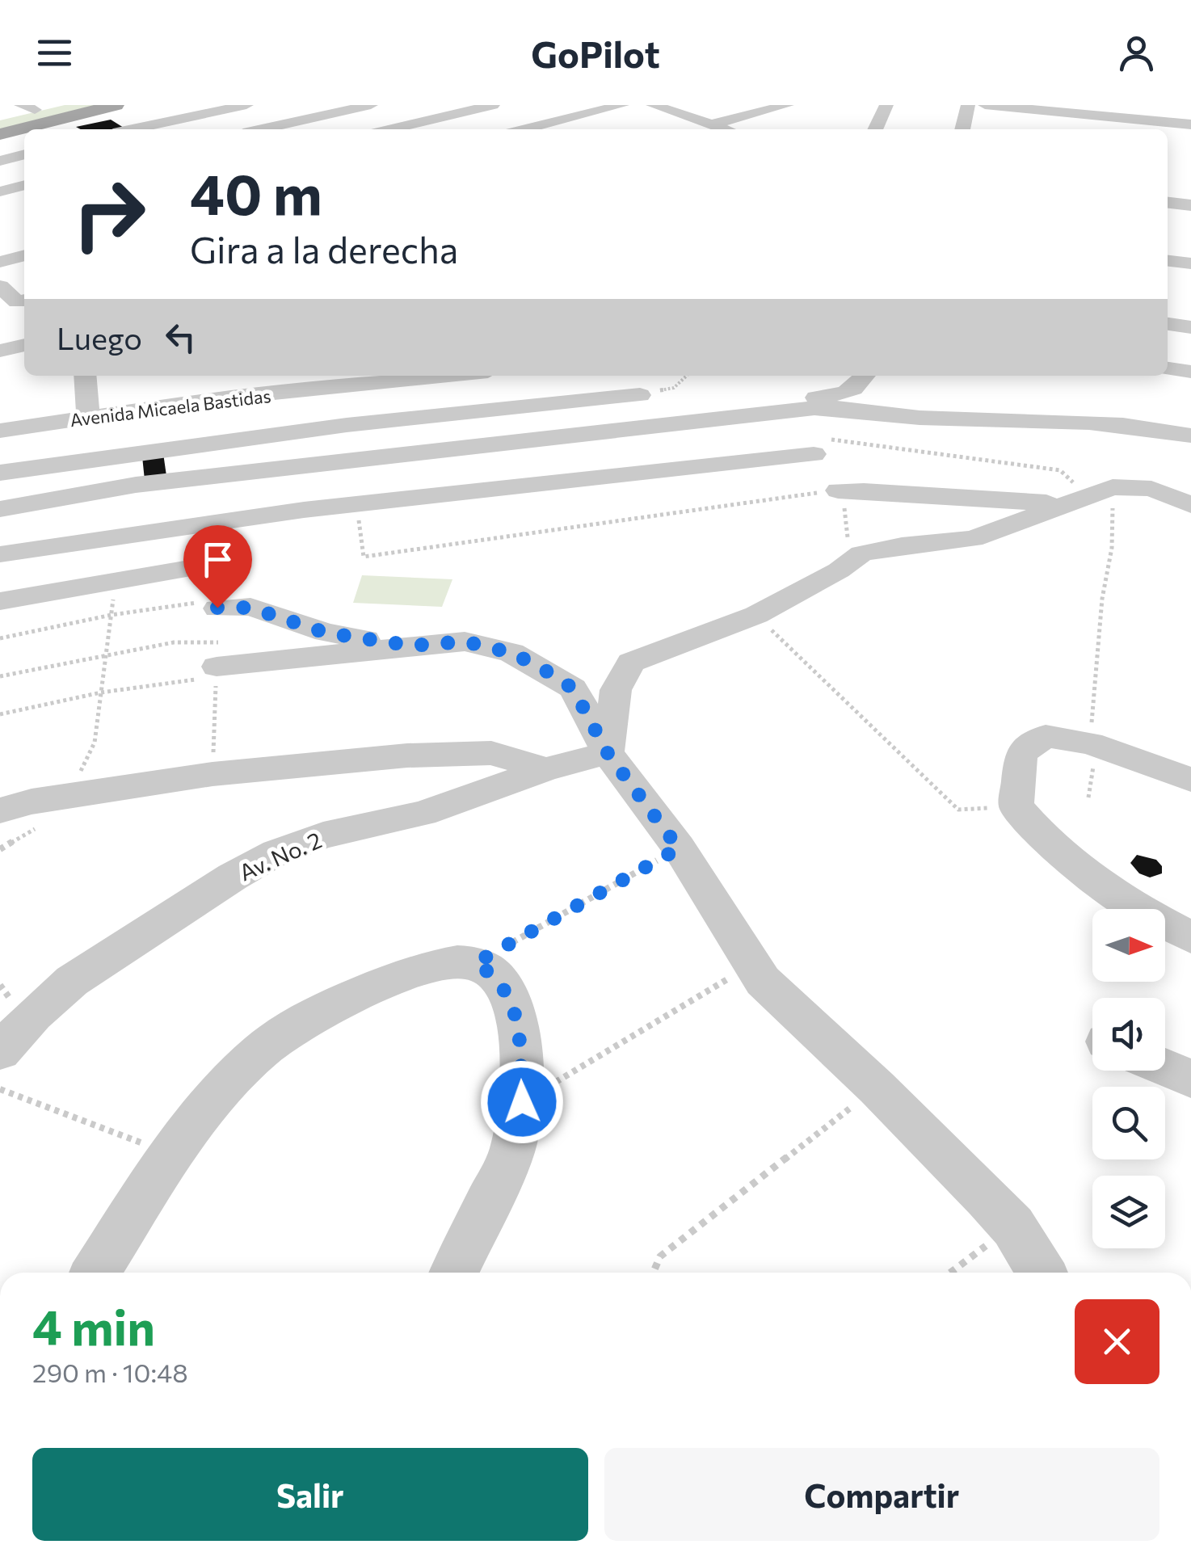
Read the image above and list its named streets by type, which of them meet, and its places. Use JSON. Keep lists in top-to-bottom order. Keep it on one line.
{"streets":{"street":["Avenida Micaela Bastidas","Av. No. 2"]},"north":"right","page":{"header":"GoPilot","turn":["40 m","Gira a la derecha"],"then":"Luego","heading":["4 min","290 m · 10:48"],"buttons":["Salir","Compartir"]}}
